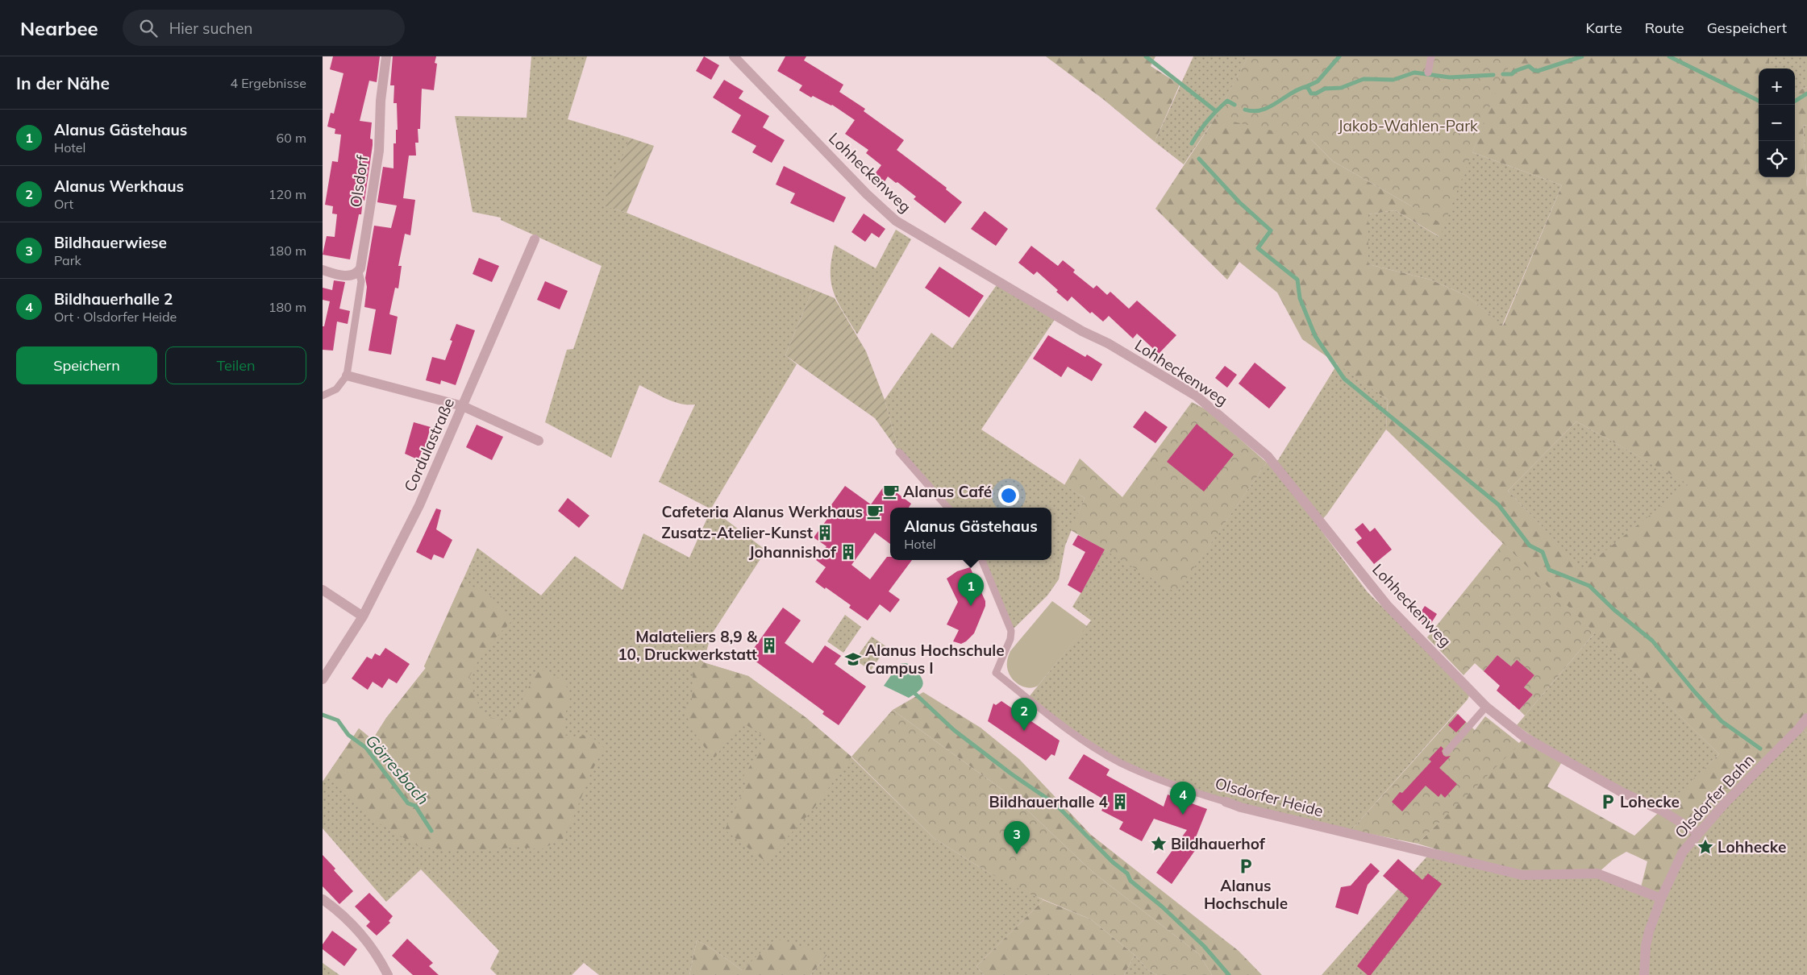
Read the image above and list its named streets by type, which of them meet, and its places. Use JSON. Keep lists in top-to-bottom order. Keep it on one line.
{"streets":{"street":["Lohheckenweg","Olsdorf","Cordulastraße","Olsdorfer Bahn","Olsdorfer Heide"]},"crossings":[["Lohheckenweg","Olsdorfer Bahn"],["Olsdorfer Bahn","Olsdorfer Heide"]],"water":["Görresbach"],"parks":["Jakob-Wahlen-Park"],"places":{"cafe":["Alanus Café","Cafeteria Alanus Werkhaus"],"building":["Zusatz-Atelier-Kunst","Johannishof","Malateliers 8,9 & 10, Druckwerkstatt","Bildhauerhalle 4"],"school or university":["Alanus Hochschule Campus I"],"parking":["Lohecke","Alanus Hochschule"],"place":["Bildhauerhof","Lohhecke"]},"page":{"header":"Nearbee","search":"Hier suchen","nav":["Karte","Route","Gespeichert"],"heading":["In der Nähe","4 Ergebnisse"],"map_buttons":["+","−"],"list":[{"mark":"1","name":"Alanus Gästehaus","note":"Hotel","value":"60 m"},{"mark":"2","name":"Alanus Werkhaus","note":"Ort","value":"120 m"},{"mark":"3","name":"Bildhauerwiese","note":"Park","value":"180 m"},{"mark":"4","name":"Bildhauerhalle 2","note":"Ort · Olsdorfer Heide","value":"180 m"}],"buttons":["Speichern","Teilen"],"popup":["Alanus Gästehaus","Hotel"],"pins":["1","2","4","3"]}}
